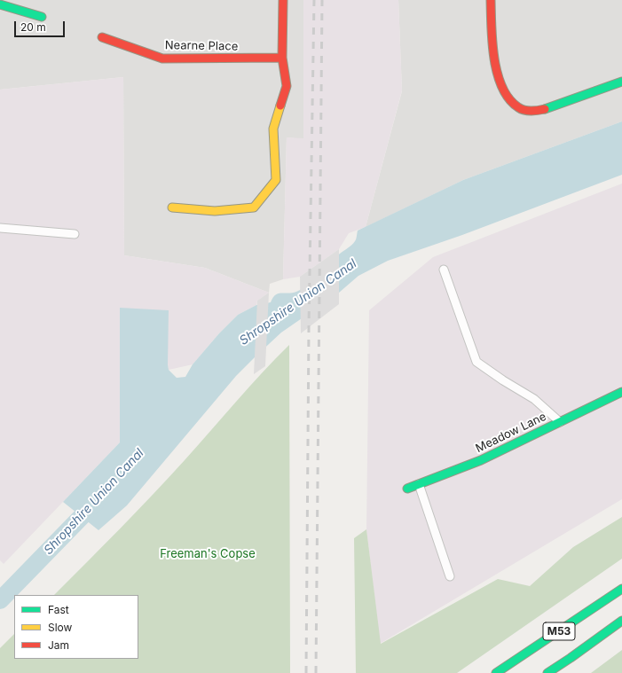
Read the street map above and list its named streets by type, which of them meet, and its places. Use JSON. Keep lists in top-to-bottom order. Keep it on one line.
{"streets":{"main road":["Nearne Place","Meadow Lane","M53"]},"water":["Shropshire Union Canal"],"parks":["Freeman's Copse"],"legend":["Fast","Slow","Jam"],"scale_bar":"20 m"}
